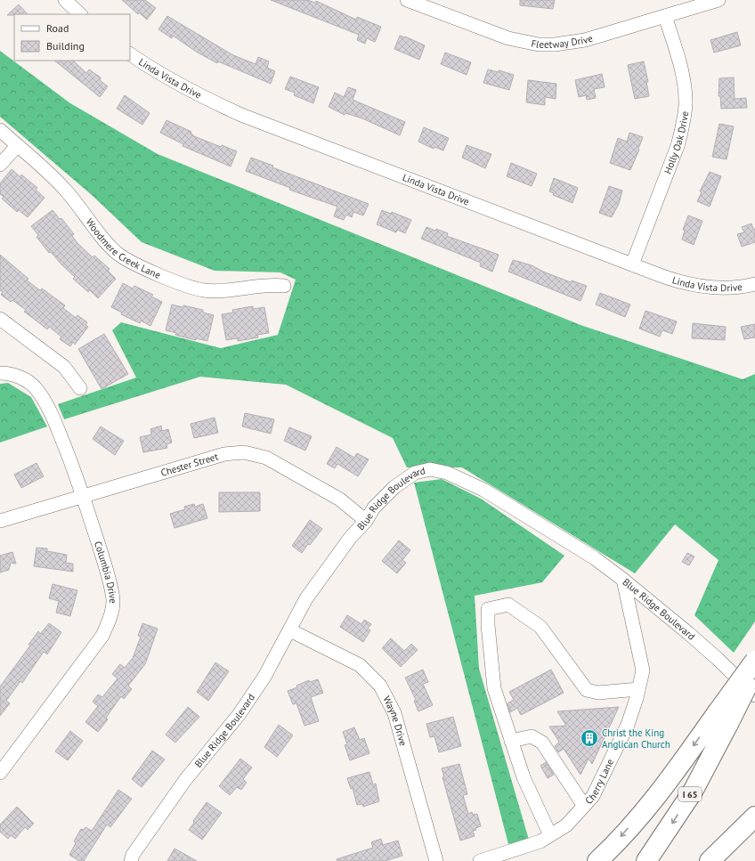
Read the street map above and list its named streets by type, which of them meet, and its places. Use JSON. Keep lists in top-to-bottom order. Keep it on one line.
{"streets":{"highway":["I 65"],"street":["Fleetway Drive","Linda Vista Drive","Holly Oak Drive","Woodmere Creek Lane","Chester Street","Blue Ridge Boulevard","Columbia Drive","Wayne Drive","Cherry Lane"]},"crossings":[["Fleetway Drive","Holly Oak Drive"],["Linda Vista Drive","Holly Oak Drive"],["Chester Street","Blue Ridge Boulevard"],["Chester Street","Columbia Drive"],["Blue Ridge Boulevard","Wayne Drive"],["Blue Ridge Boulevard","Cherry Lane"]],"places":{"building":["Christ the King Anglican Church"]},"legend":["Road","Building"]}
